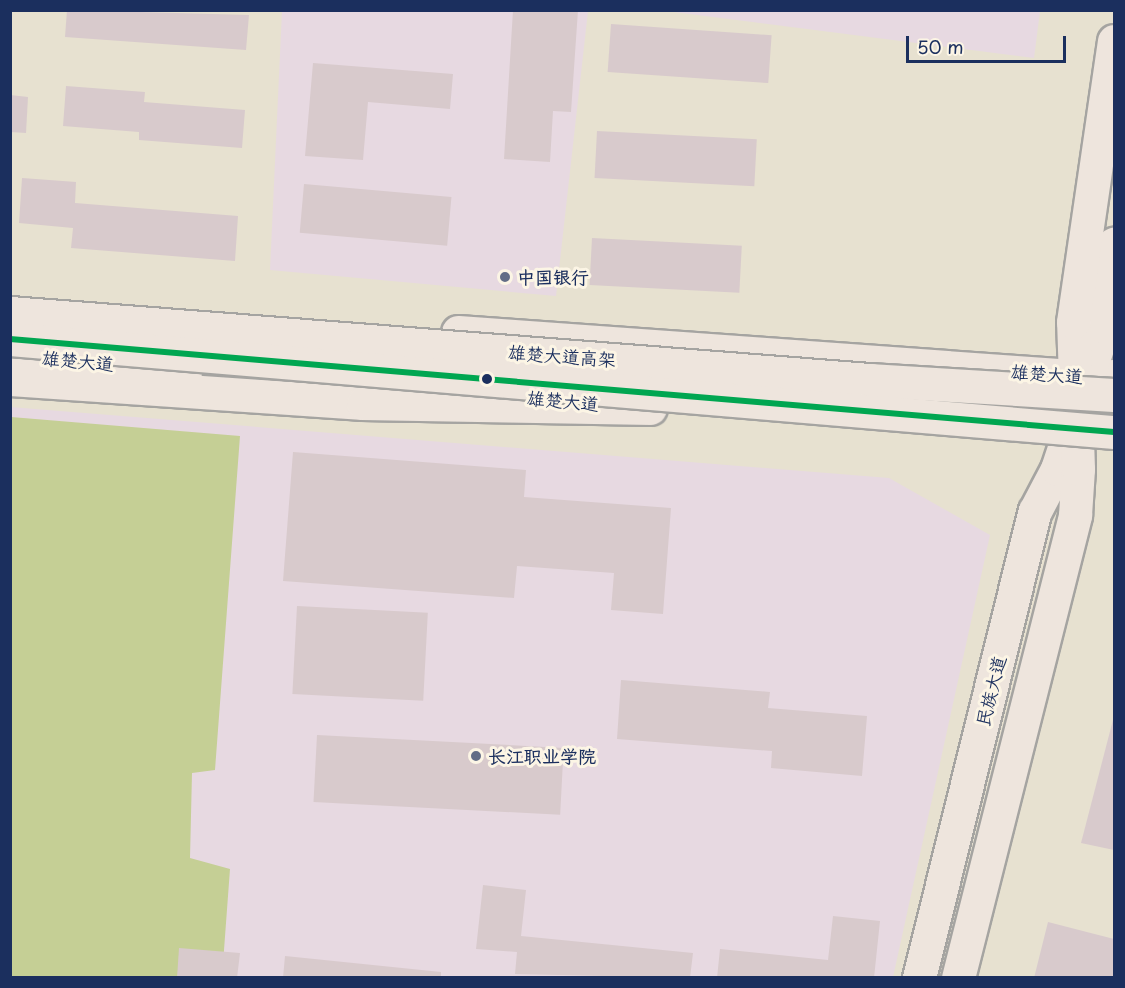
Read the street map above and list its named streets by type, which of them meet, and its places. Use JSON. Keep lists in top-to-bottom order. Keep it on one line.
{"streets":{"main road":["雄楚大道高架","雄楚大道","民族大道"]},"crossings":[["雄楚大道","民族大道"]],"places":["中国银行","长江职业学院"],"scale_bar":"50 m"}
